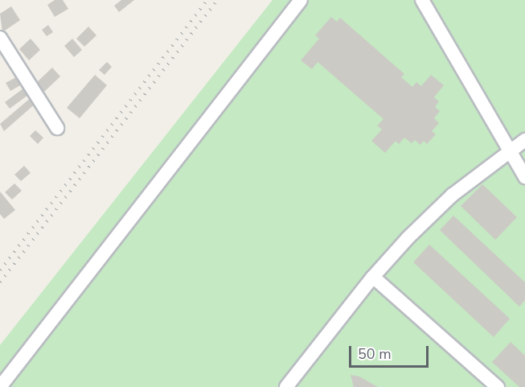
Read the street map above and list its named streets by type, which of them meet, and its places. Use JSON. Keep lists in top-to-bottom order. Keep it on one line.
{"scale_bar":"50 m"}
